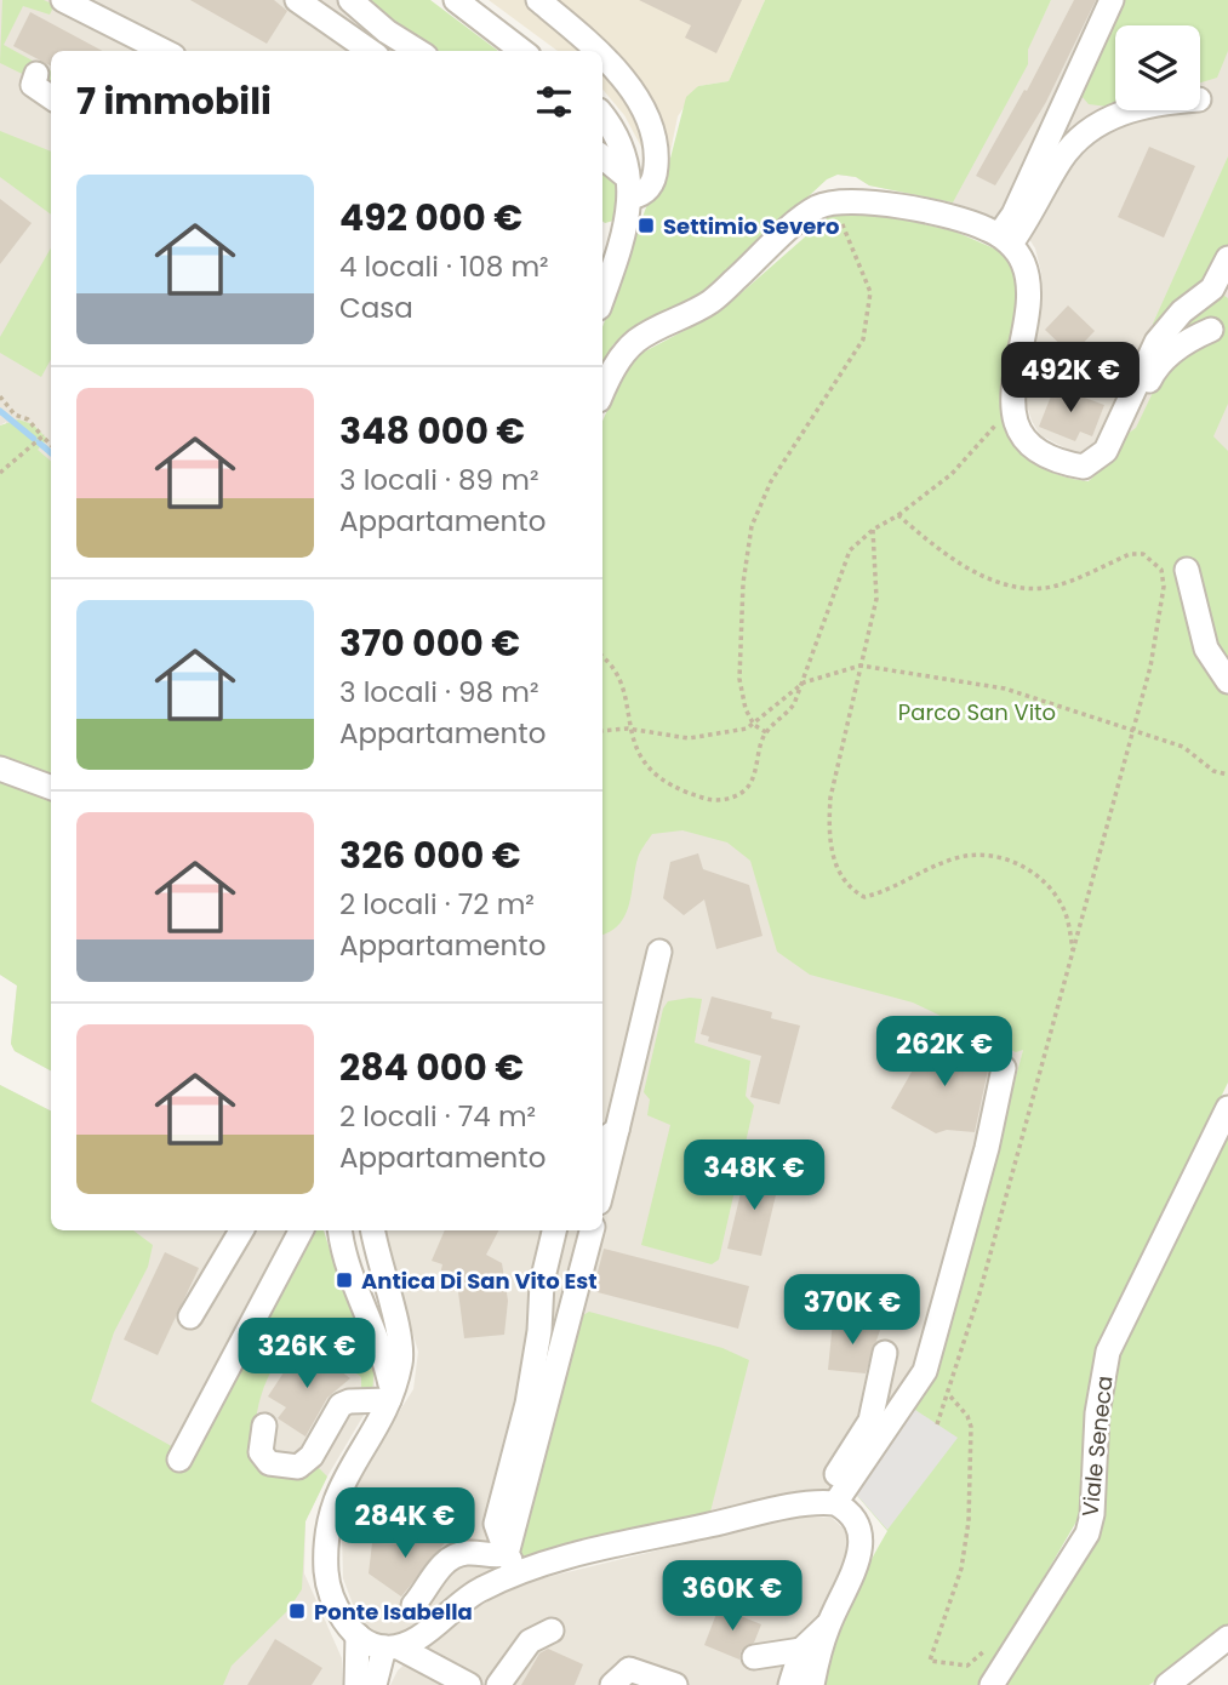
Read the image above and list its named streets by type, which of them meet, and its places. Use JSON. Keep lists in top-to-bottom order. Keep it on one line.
{"streets":{"street":["Viale Seneca"]},"parks":["Parco San Vito"],"places":{"transit":["Settimio Severo","Antica Di San Vito Est","Ponte Isabella"]},"page":{"heading":"7 immobili","list":[{"name":"492 000 €","note":"4 locali · 108 m² · Casa"},{"name":"348 000 €","note":"3 locali · 89 m² · Appartamento"},{"name":"370 000 €","note":"3 locali · 98 m² · Appartamento"},{"name":"326 000 €","note":"2 locali · 72 m² · Appartamento"},{"name":"284 000 €","note":"2 locali · 74 m² · Appartamento"}],"price":["492K €","262K €","348K €","370K €","326K €","284K €","360K €"]}}
